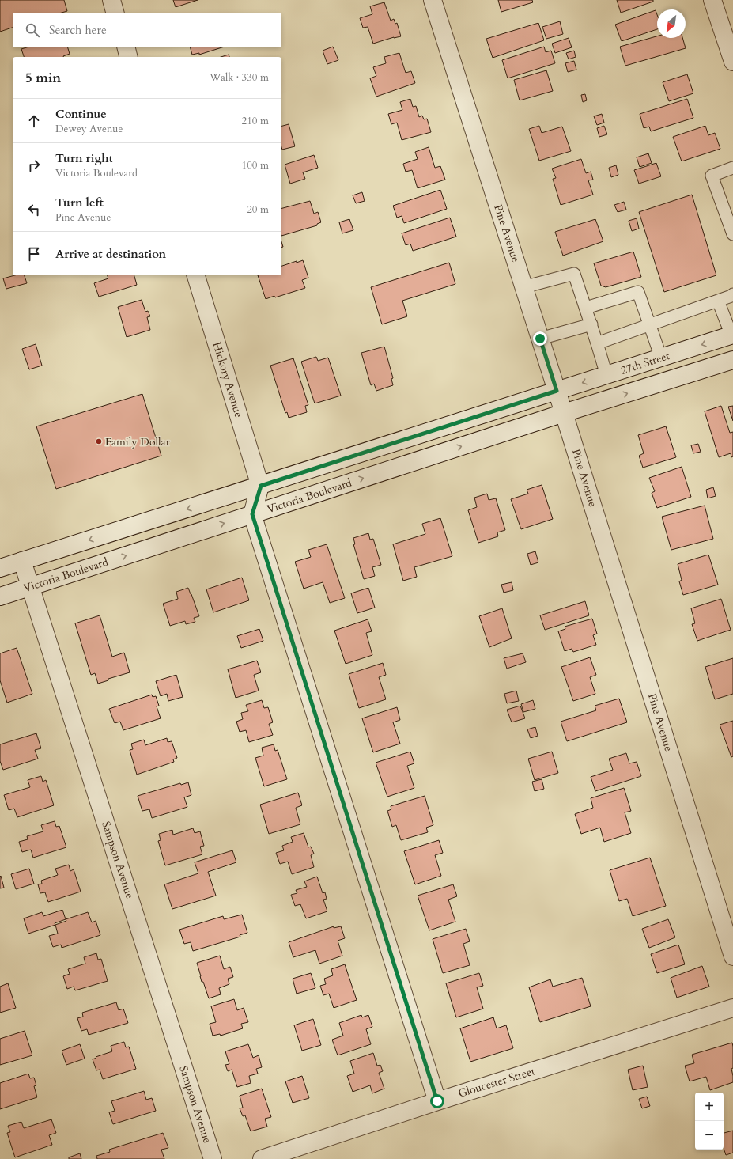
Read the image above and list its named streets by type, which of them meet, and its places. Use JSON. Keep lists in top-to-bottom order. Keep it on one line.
{"streets":{"street":["Pine Avenue","27th Street","Hickory Avenue","Victoria Boulevard","Sampson Avenue","Gloucester Street"]},"crossings":[["Pine Avenue","27th Street"],["Pine Avenue","Victoria Boulevard"],["27th Street","Victoria Boulevard"],["Victoria Boulevard","Sampson Avenue"]],"places":["Family Dollar"],"north":"bottom left","page":{"search":"Search here","heading":["5 min","Walk · 330 m"],"list":[["Continue","Dewey Avenue","210 m"],["Turn right","Victoria Boulevard","100 m"],["Turn left","Pine Avenue","20 m"],"Arrive at destination"],"map_buttons":["+","−"]}}
